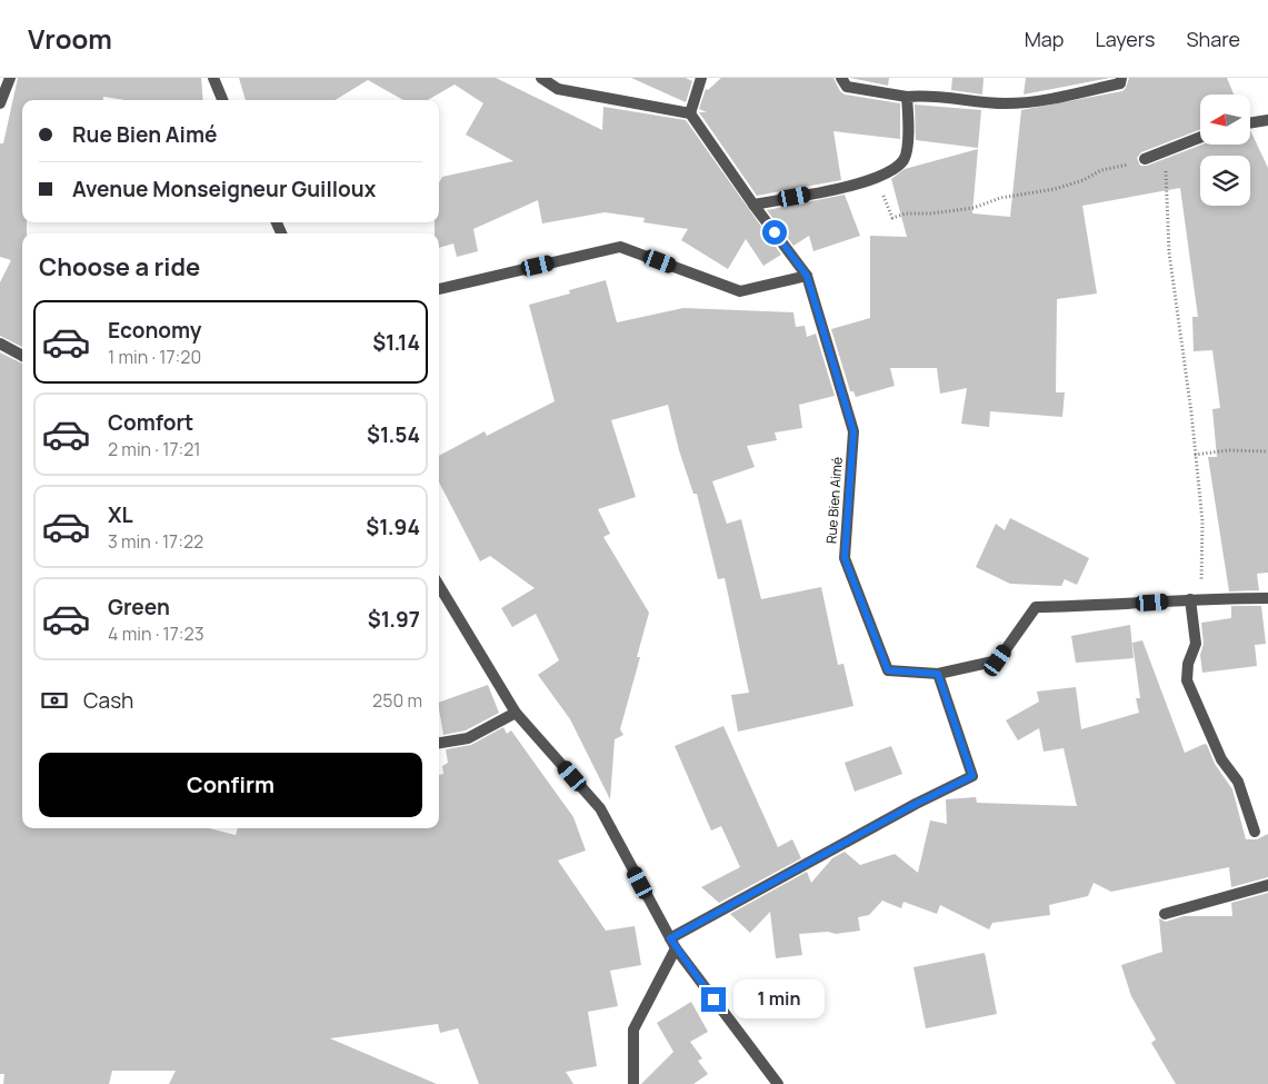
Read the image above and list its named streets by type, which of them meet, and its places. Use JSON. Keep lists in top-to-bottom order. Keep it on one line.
{"streets":{"street":["Rue Bien Aimé"]},"north":"left","page":{"header":"Vroom","nav":["Map","Layers","Share"],"banner":["Rue Bien Aimé","Avenue Monseigneur Guilloux"],"heading":"Choose a ride","list":[{"name":"Economy","note":"1 min · 17:20","value":"$1.14"},{"name":"Comfort","note":"2 min · 17:21","value":"$1.54"},{"name":"XL","note":"3 min · 17:22","value":"$1.94"},{"name":"Green","note":"4 min · 17:23","value":"$1.97"}],"pay":["Cash","250 m"],"buttons":"Confirm","bubble":"1 min"}}
